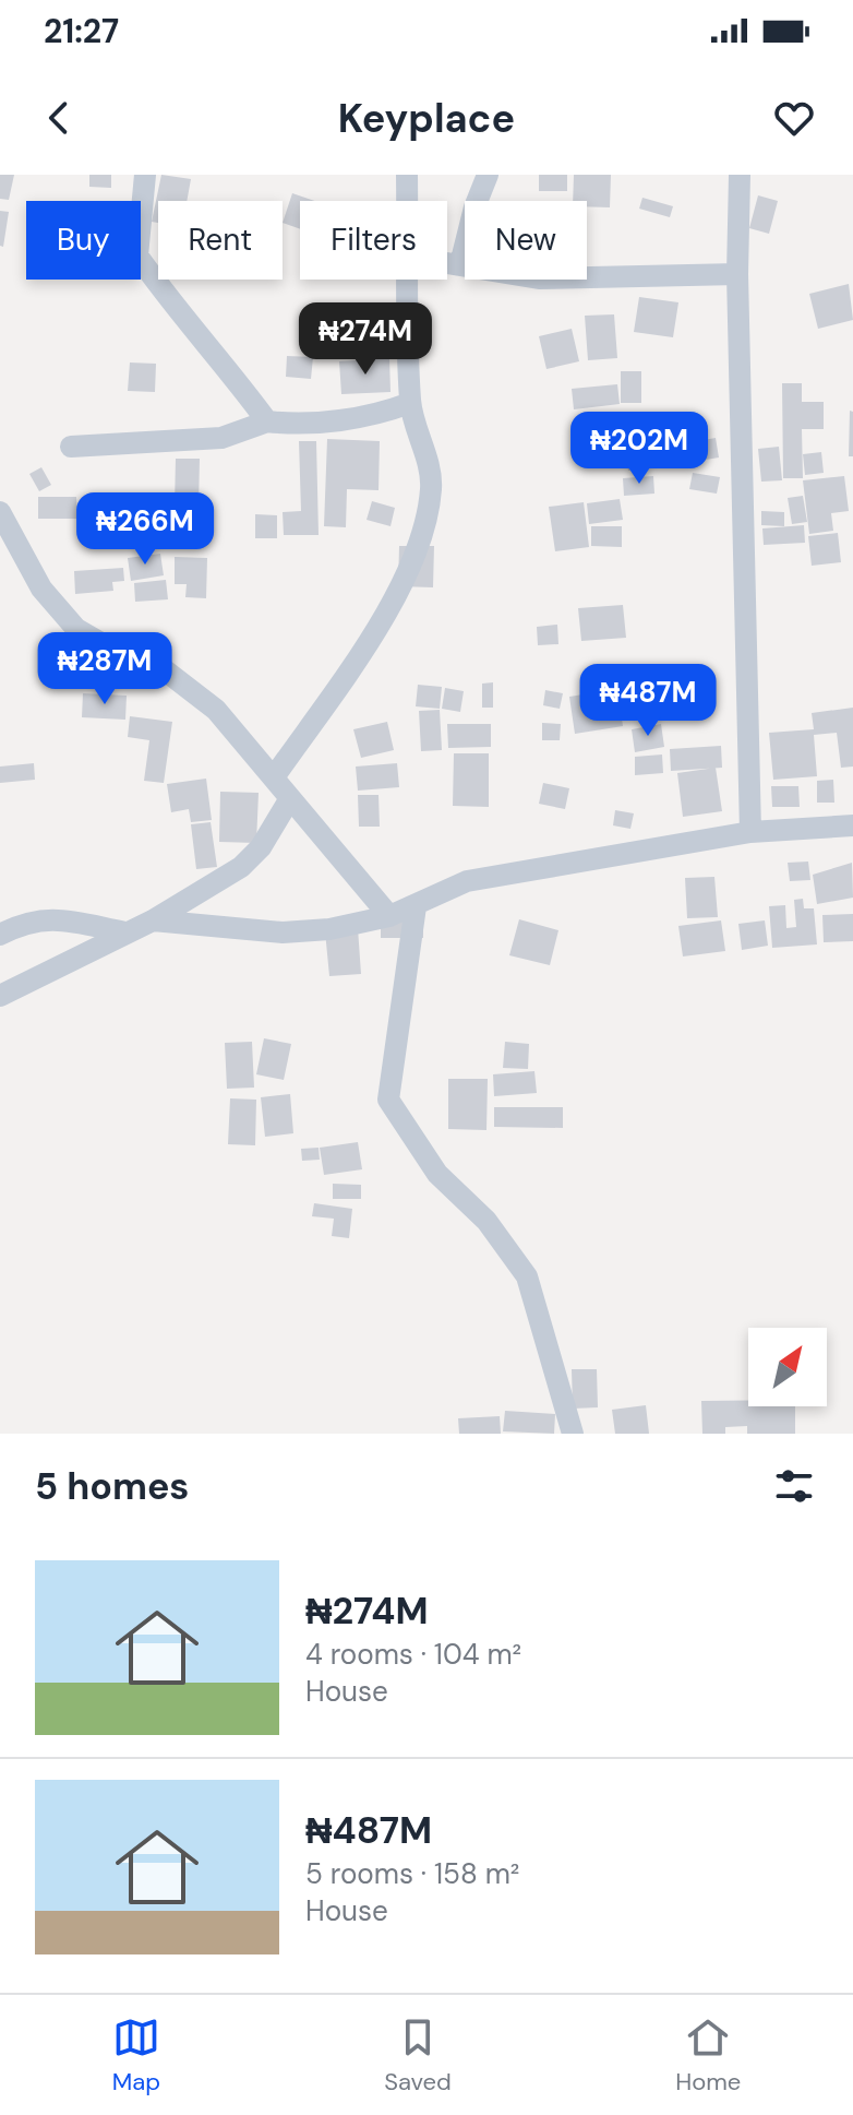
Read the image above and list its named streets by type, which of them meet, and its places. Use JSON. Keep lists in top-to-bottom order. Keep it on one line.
{"north":"top right","page":{"status":"21:27","header":"Keyplace","chip":["Buy","Rent","Filters","New"],"price":["₦274M","₦202M","₦266M","₦287M","₦487M"],"heading":"5 homes","list":[{"name":"₦274M","note":"4 rooms · 104 m² · House"},{"name":"₦487M","note":"5 rooms · 158 m² · House"}],"tabs":["Map","Saved","Home"]}}
